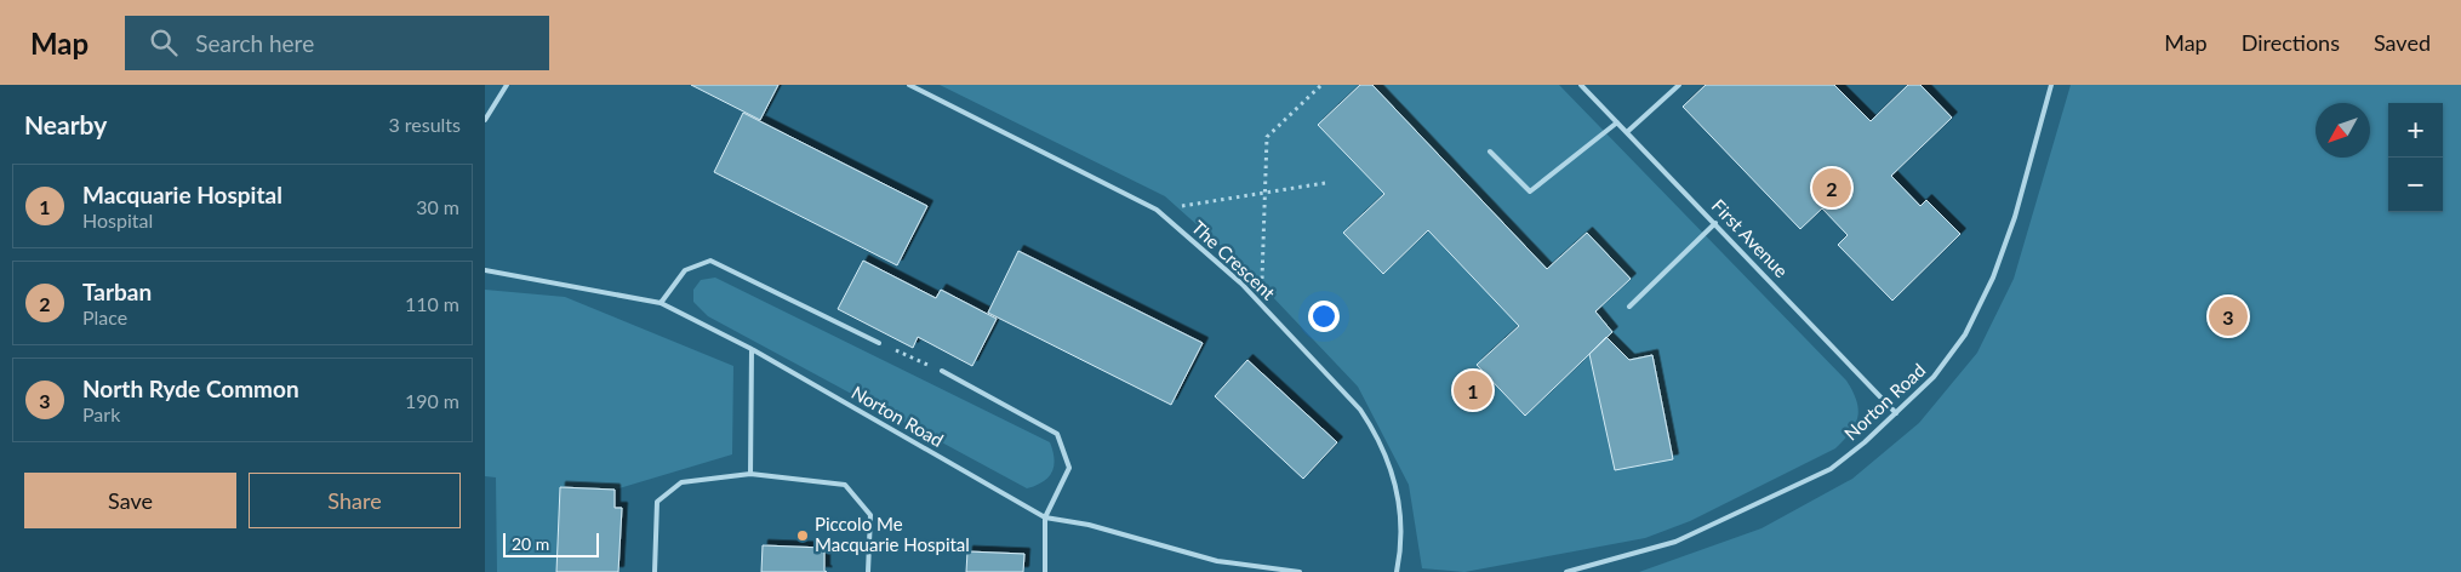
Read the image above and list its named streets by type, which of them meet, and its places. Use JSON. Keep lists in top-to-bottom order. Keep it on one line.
{"streets":{"lane":["First Avenue","The Crescent","Norton Road"]},"crossings":[["First Avenue","Norton Road"]],"places":["Piccolo Me Macquarie Hospital"],"scale_bar":"20 m","north":"bottom left","page":{"header":"Map","search":"Search here","nav":["Map","Directions","Saved"],"heading":["Nearby","3 results"],"map_buttons":["+","−"],"list":[{"mark":"1","name":"Macquarie Hospital","note":"Hospital","value":"30 m"},{"mark":"2","name":"Tarban","note":"Place","value":"110 m"},{"mark":"3","name":"North Ryde Common","note":"Park","value":"190 m"}],"pins":["2","3","1"],"buttons":["Save","Share"],"scale":"20 m"}}
